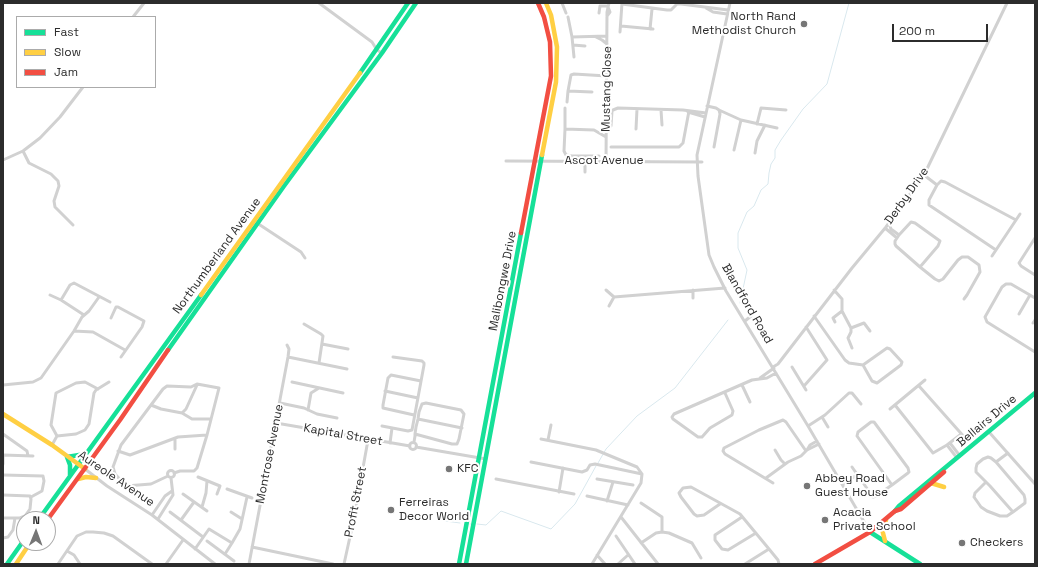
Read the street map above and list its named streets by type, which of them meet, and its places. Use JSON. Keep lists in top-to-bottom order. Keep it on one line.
{"streets":{"main road":["Northumberland Avenue","Malibongwe Drive","Blandford Road","Bellairs Drive","Aureole Avenue"],"street":["Mustang Close","Ascot Avenue","Derby Drive","Kapital Street","Montrose Avenue","Profit Street"]},"crossings":[["Mustang Close","Ascot Avenue"],["Ascot Avenue","Malibongwe Drive"],["Ascot Avenue","Blandford Road"],["Derby Drive","Blandford Road"],["Northumberland Avenue","Aureole Avenue"],["Blandford Road","Bellairs Drive"],["Kapital Street","Montrose Avenue"],["Kapital Street","Profit Street"]],"places":["North Rand Methodist Church","KFC","Abbey Road Guest House","Ferreiras Decor World","Acacia Private School","Checkers"],"legend":["Fast","Slow","Jam"],"scale_bar":"200 m","north":"top"}
